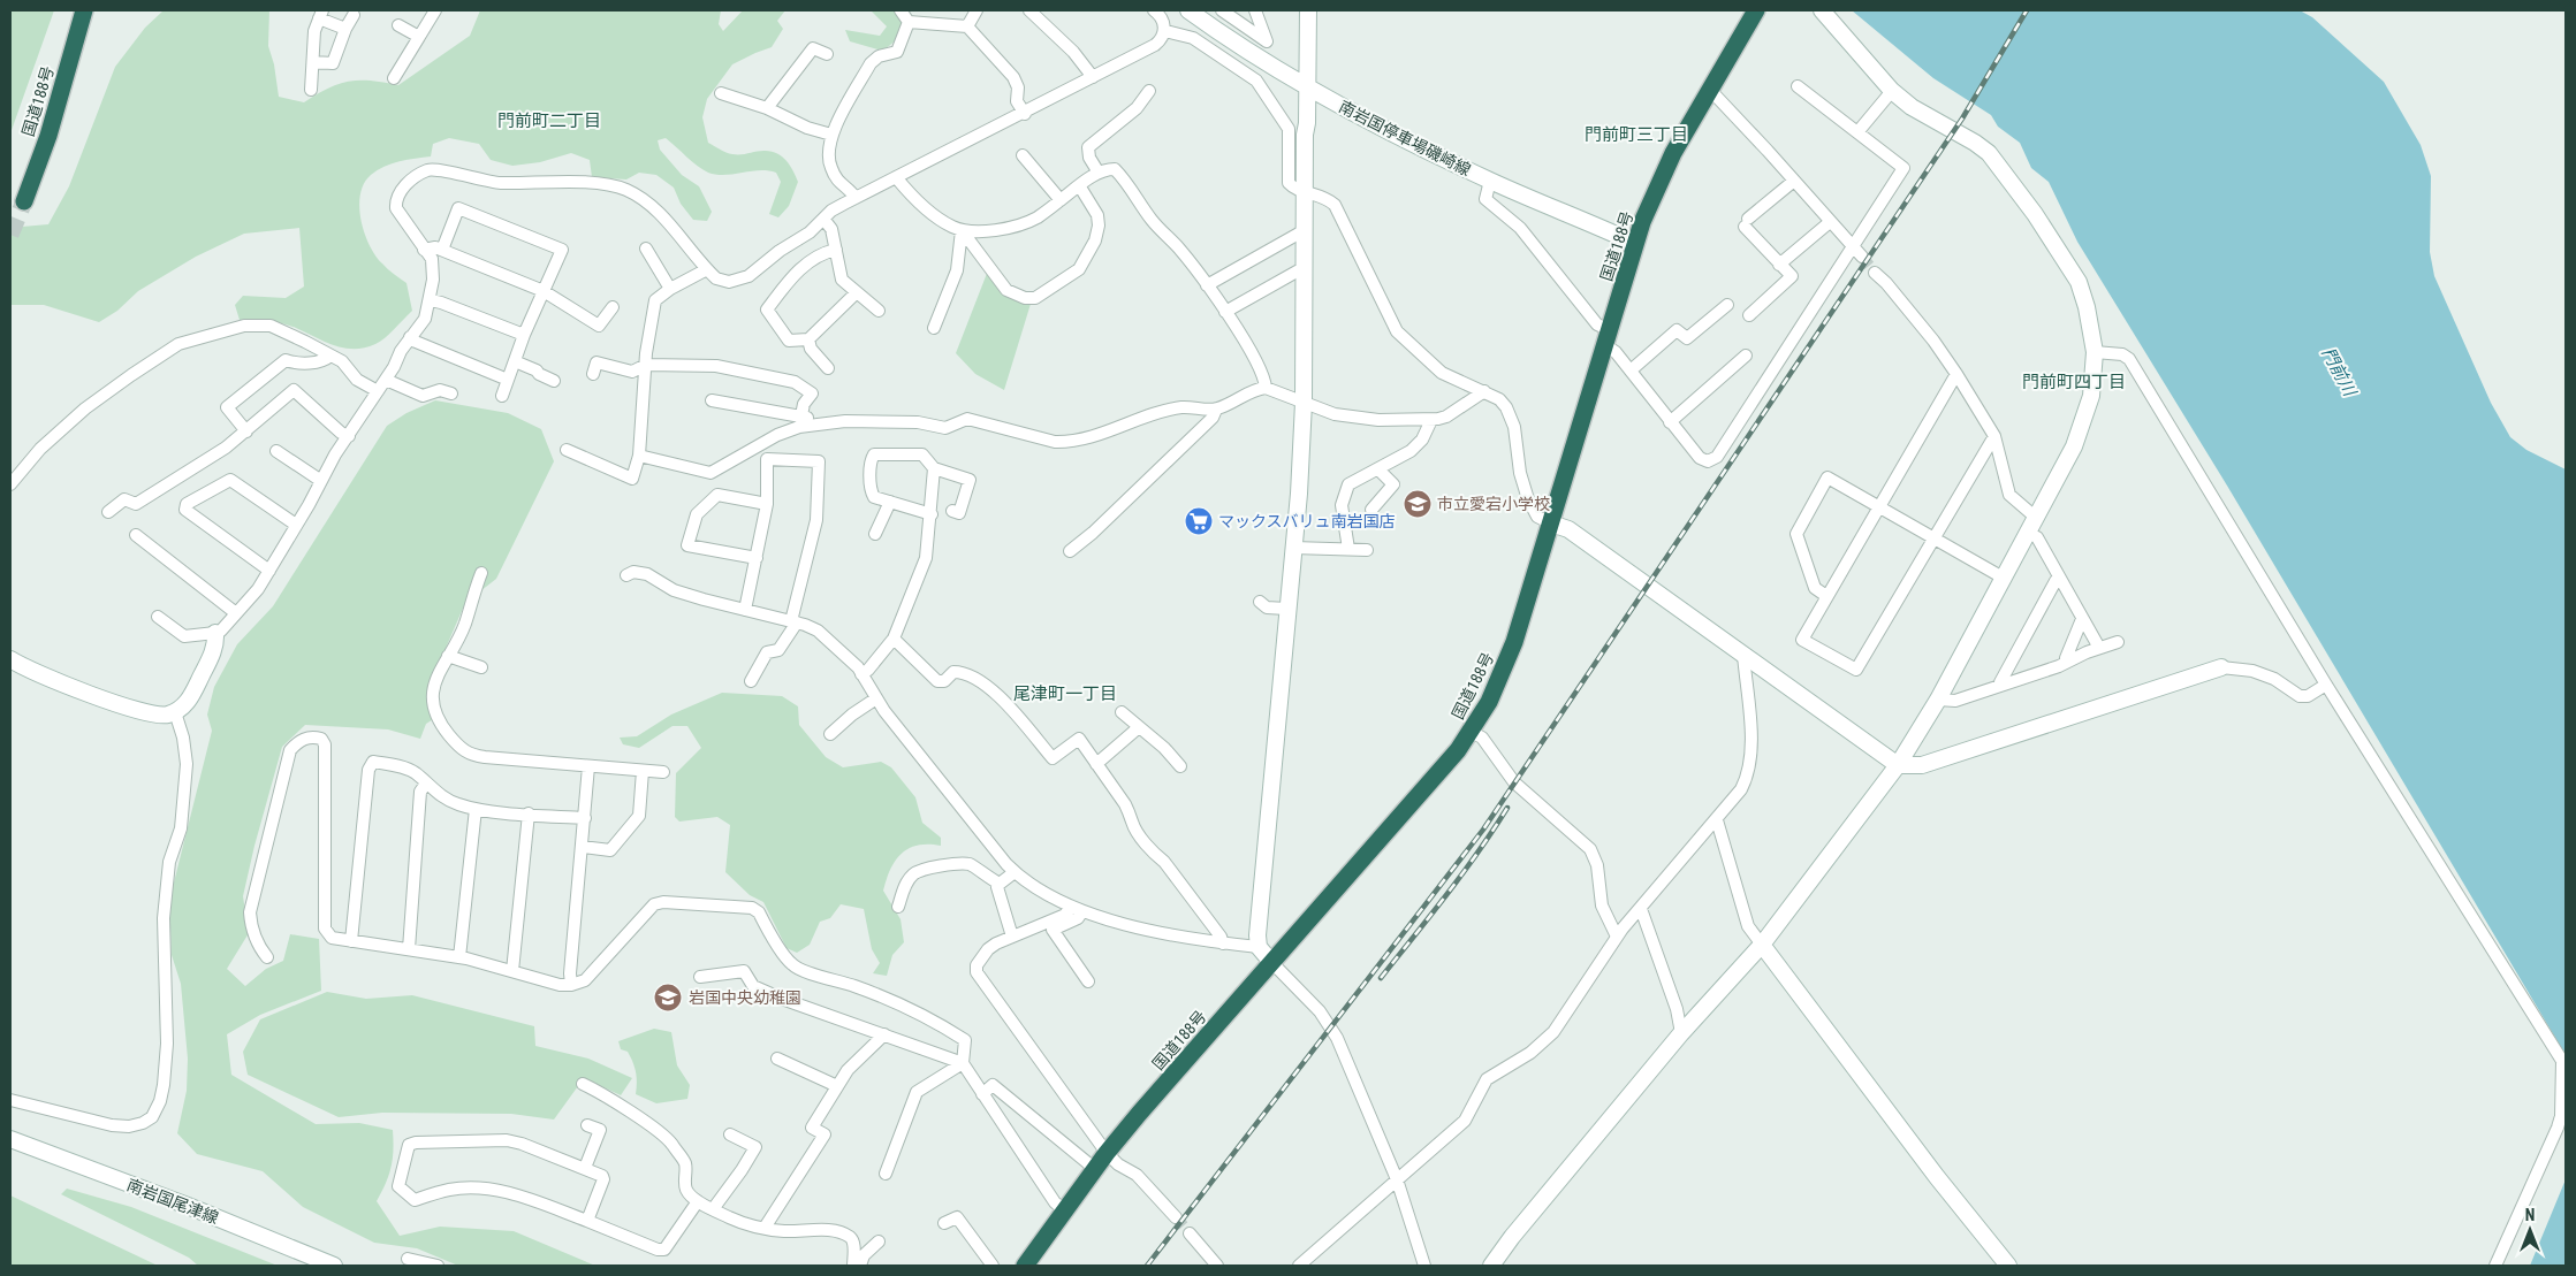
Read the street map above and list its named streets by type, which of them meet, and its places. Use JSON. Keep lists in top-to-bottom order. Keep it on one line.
{"streets":{"highway":["国道188号"],"street":["南岩国停車場磯崎線","南岩国尾津線"]},"crossings":[["国道188号","南岩国停車場磯崎線"]],"districts":["門前町二丁目","門前町三丁目","門前町四丁目","尾津町一丁目"],"water":["門前川"],"places":{"school or university":["市立愛宕小学校","岩国中央幼稚園"],"supermarket":["マックスバリュ南岩国店"]},"north":"top"}
